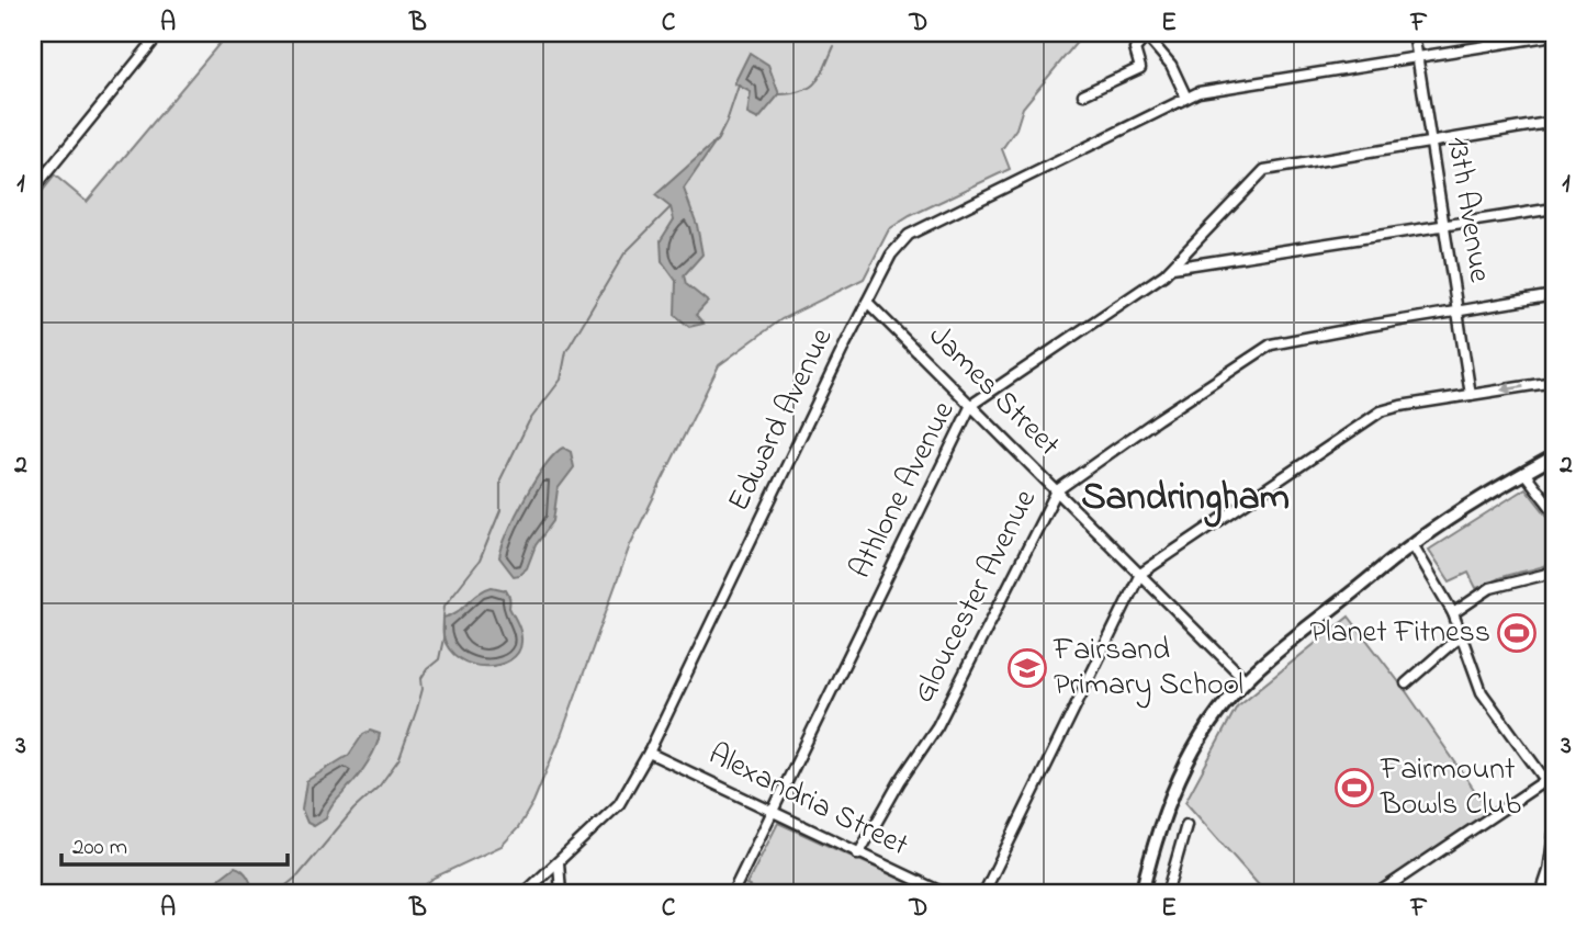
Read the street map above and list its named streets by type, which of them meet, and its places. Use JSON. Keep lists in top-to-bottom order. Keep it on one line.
{"streets":{"street":["13th Avenue","James Street","Edward Avenue","Athlone Avenue","Gloucester Avenue","Alexandria Street"]},"crossings":[["13th Avenue","Edward Avenue"],["13th Avenue","Athlone Avenue"],["13th Avenue","Gloucester Avenue"],["James Street","Edward Avenue"],["James Street","Athlone Avenue"],["James Street","Gloucester Avenue"],["Edward Avenue","Alexandria Street"],["Athlone Avenue","Alexandria Street"],["Gloucester Avenue","Alexandria Street"]],"districts":["Sandringham"],"places":{"sports":["Planet Fitness","Fairmount Bowls Club"],"school or university":["Fairsand Primary School"]},"scale_bar":"200 m","grid":{"columns":["A","B","C","D","E","F"],"rows":["1","2","3"]}}
